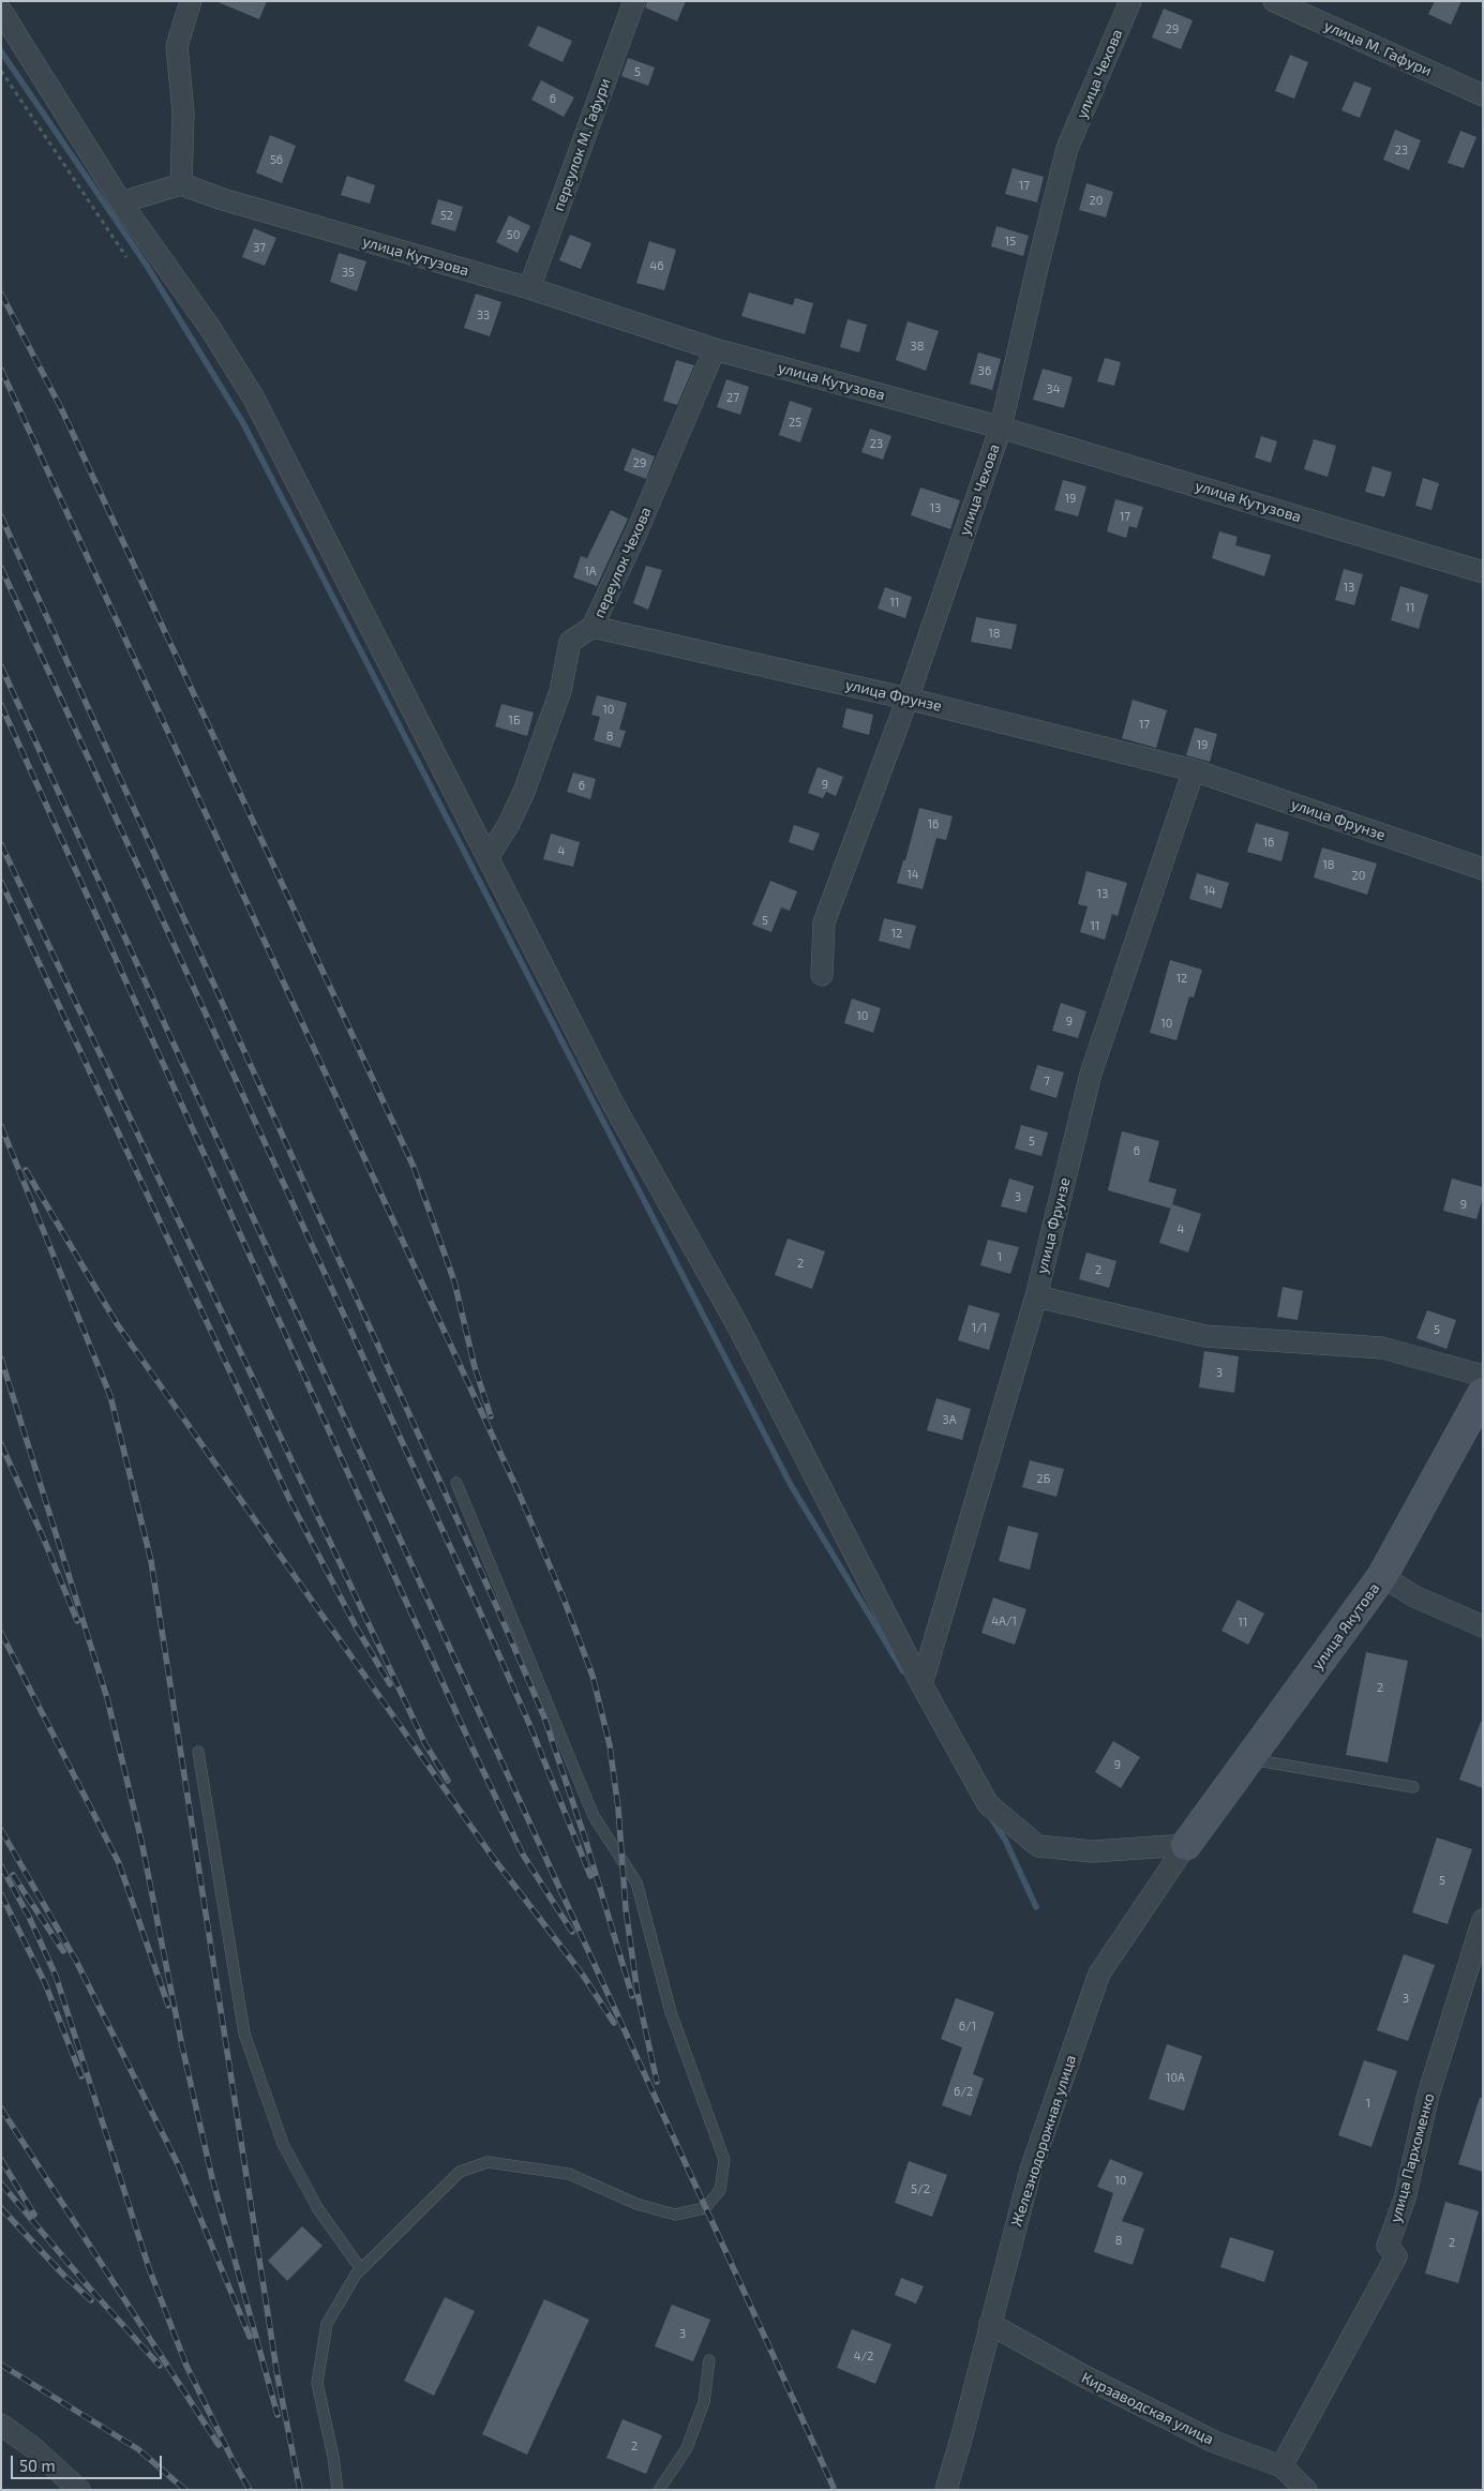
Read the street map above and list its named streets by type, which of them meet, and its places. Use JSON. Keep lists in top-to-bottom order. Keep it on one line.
{"streets":{"street":["улица М. Гафури","улица Чехова","переулок М. Гафури","улица Кутузова","переулок Чехова","улица Фрунзе","улица Якутова","Железнодорожная улица","улица Пархоменко","Кирзаводская улица"]},"crossings":[["улица Чехова","улица Кутузова"],["улица Чехова","улица Фрунзе"],["переулок М. Гафури","улица Кутузова"],["улица Кутузова","переулок Чехова"],["переулок Чехова","улица Фрунзе"],["улица Якутова","Железнодорожная улица"],["Железнодорожная улица","Кирзаводская улица"],["улица Пархоменко","Кирзаводская улица"]],"house_numbers":["29","5","6","23","56","17","20","52","50","15","37","46","35","33","38","36","34","27","25","23","29","19","13","17","1А","13","11","11","18","10","1Б","17","8","19","9","6","16","16","4","18","14","20","14","13","5","11","12","12","10","9","10","7","5","6","3","9","4","1","2","2","1/1","5","3","3А","2Б","4А/1","11","2","9","5","3","6/1","10А","6/2","1","10","5/2","8","2","3","4/2","2"],"scale_bar":"50 m"}
